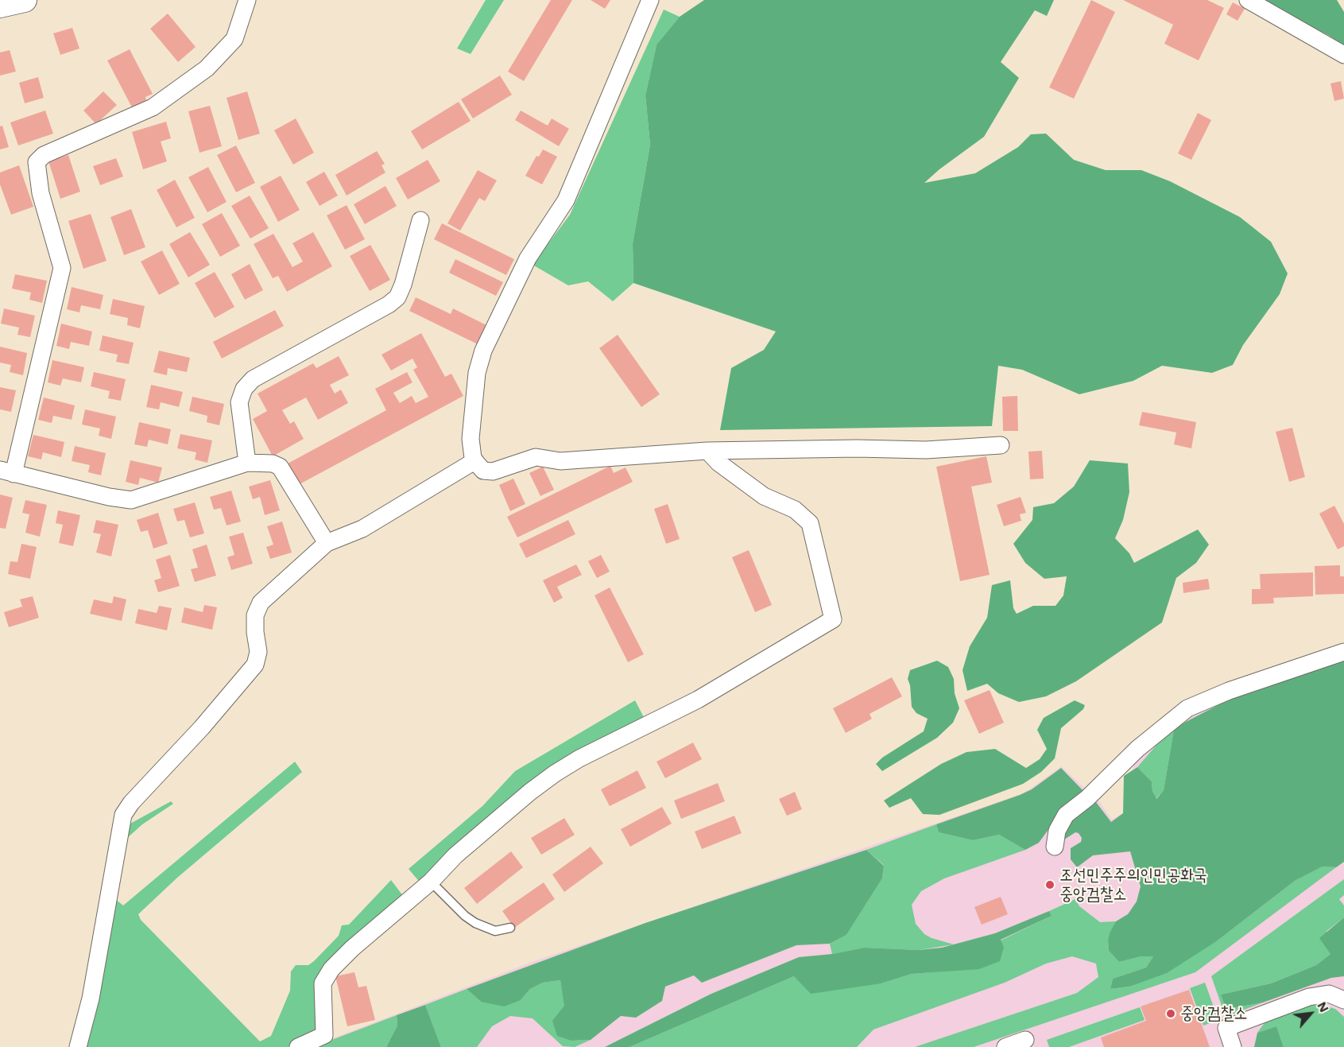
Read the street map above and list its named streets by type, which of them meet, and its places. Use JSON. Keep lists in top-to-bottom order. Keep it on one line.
{"places":["조선민주주의인민공화국 중앙검찰소","중앙검찰소"],"north":"top right"}
